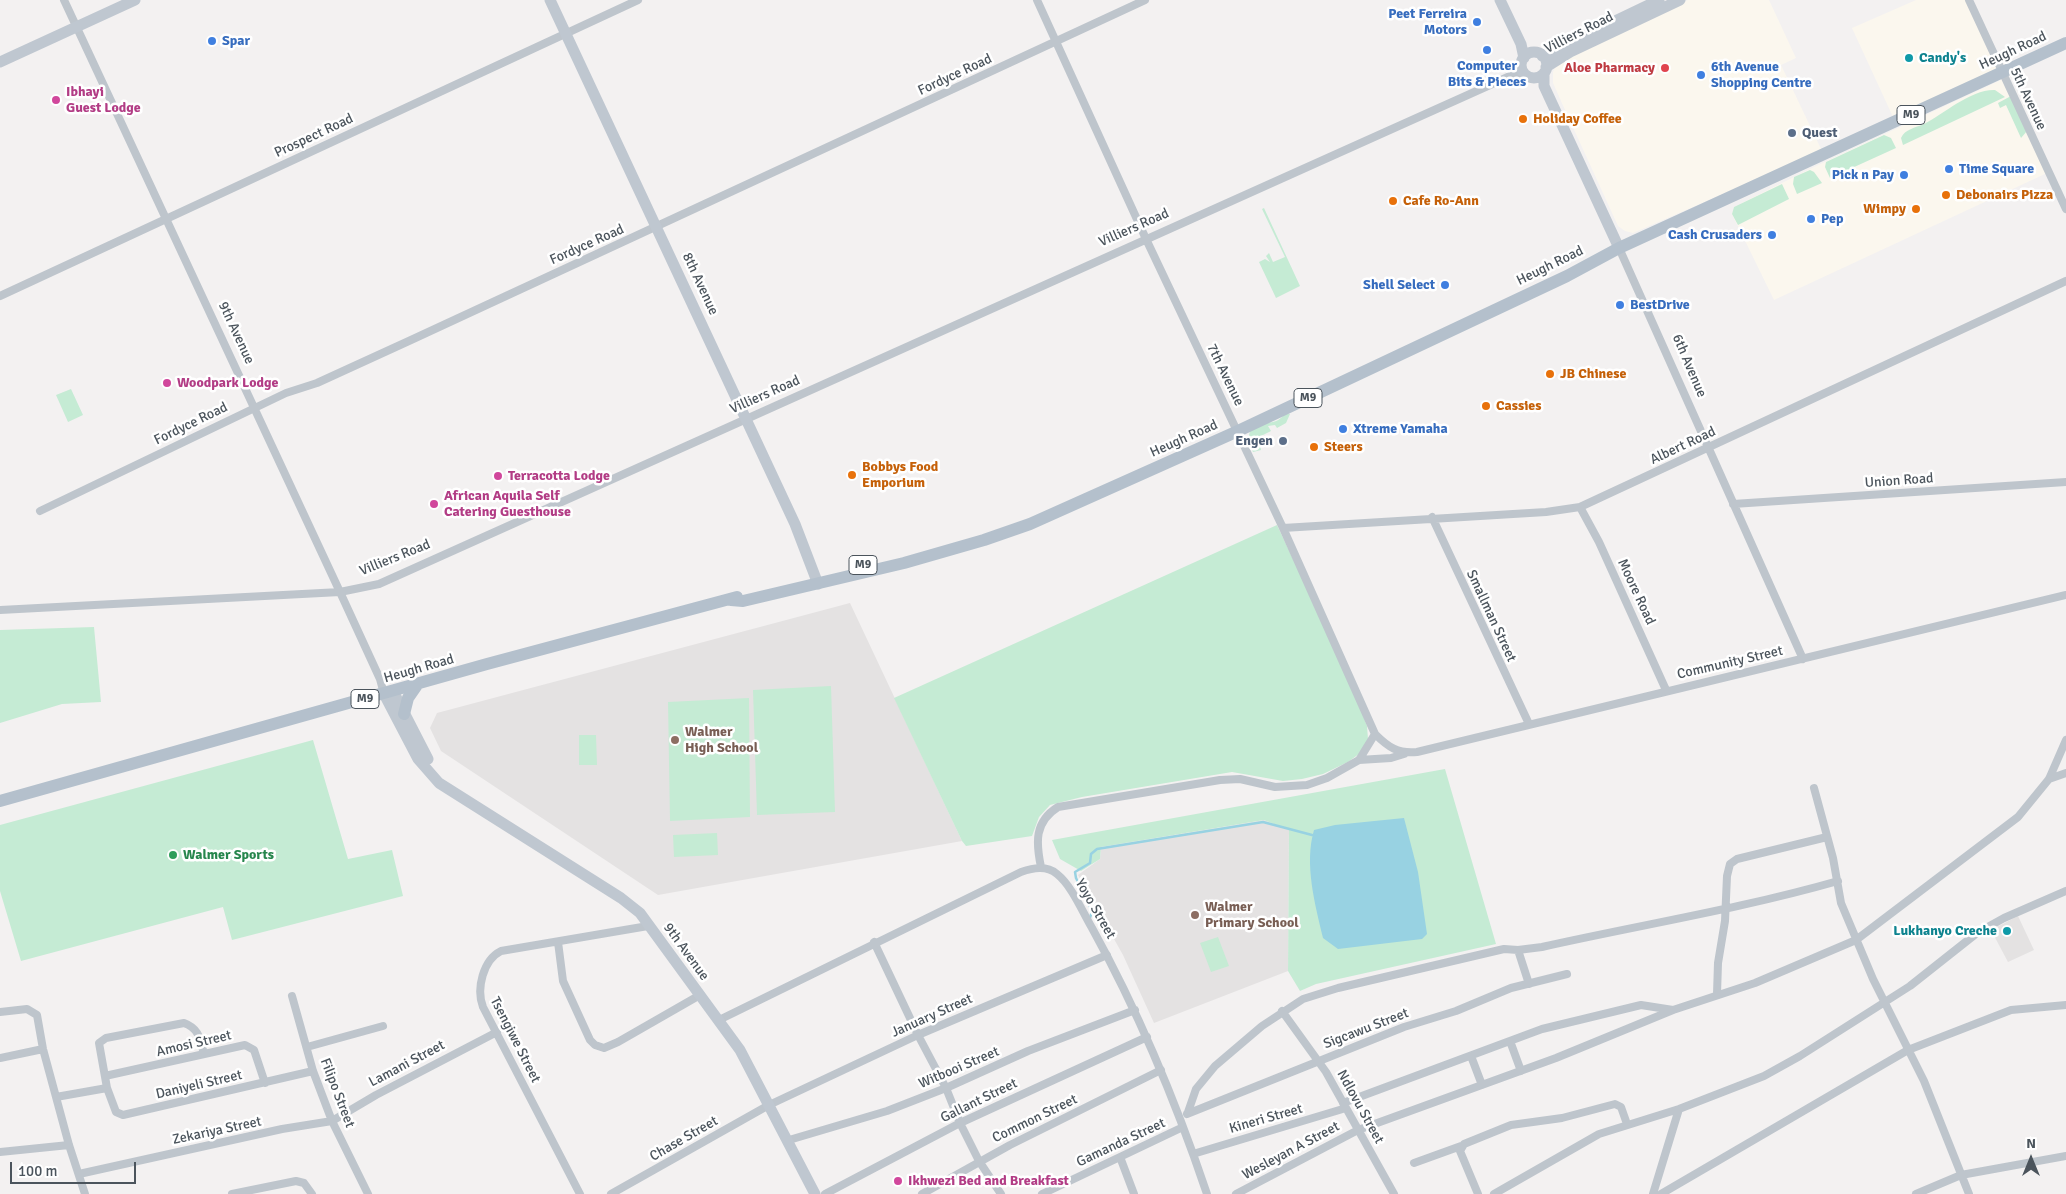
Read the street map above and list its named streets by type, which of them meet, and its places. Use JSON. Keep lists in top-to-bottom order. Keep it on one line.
{"streets":{"main road":["Heugh Road","M9"],"street":["Villiers Road","Fordyce Road","5th Avenue","Prospect Road","8th Avenue","9th Avenue","6th Avenue","7th Avenue","Albert Road","Union Road","Moore Road","Smallman Street","Community Street","Yoyo Street","January Street","Sigcawu Street","Tsengiwe Street","Amosi Street","Lamani Street","Witbooi Street","Daniyeli Street","Filipo Street","Gallant Street","Ndlovu Street","Common Street","Kineri Street","Zekariya Street","Chase Street","Gamanda Street","Wesleyan A Street"]},"crossings":[["Villiers Road","8th Avenue"],["Villiers Road","9th Avenue"],["Villiers Road","6th Avenue"],["Villiers Road","7th Avenue"],["Heugh Road","5th Avenue"],["Heugh Road","8th Avenue"],["Heugh Road","9th Avenue"],["Heugh Road","6th Avenue"],["Heugh Road","7th Avenue"],["Fordyce Road","8th Avenue"],["Fordyce Road","9th Avenue"],["Fordyce Road","7th Avenue"],["Prospect Road","8th Avenue"],["Prospect Road","9th Avenue"],["9th Avenue","January Street"],["9th Avenue","Tsengiwe Street"],["9th Avenue","Witbooi Street"],["9th Avenue","Chase Street"],["6th Avenue","Albert Road"],["6th Avenue","Union Road"],["6th Avenue","Community Street"],["7th Avenue","Albert Road"],["7th Avenue","Community Street"],["Albert Road","Moore Road"],["Albert Road","Smallman Street"],["Moore Road","Community Street"],["Smallman Street","Community Street"],["Yoyo Street","January Street"],["Yoyo Street","Witbooi Street"],["Yoyo Street","Gallant Street"],["Yoyo Street","Common Street"],["Yoyo Street","Kineri Street"],["Yoyo Street","Gamanda Street"],["January Street","Chase Street"],["Sigcawu Street","Ndlovu Street"],["Tsengiwe Street","Lamani Street"],["Amosi Street","Daniyeli Street"],["Lamani Street","Filipo Street"],["Lamani Street","Zekariya Street"],["Daniyeli Street","Filipo Street"],["Filipo Street","Zekariya Street"],["Ndlovu Street","Kineri Street"],["Ndlovu Street","Wesleyan A Street"],["Kineri Street","Wesleyan A Street"]],"places":["Peet Ferreira Motors","Spar","Computer Bits & Pieces","Candy's","Aloe Pharmacy","6th Avenue Shopping Centre","Ibhayi Guest Lodge","Holiday Coffee","Quest","Time Square","Pick n Pay","Debonairs Pizza","Cafe Ro-Ann","Wimpy","Pep","Cash Crusaders","Shell Select","BestDrive","JB Chinese","Woodpark Lodge","Cassies","Xtreme Yamaha","Engen","Steers","Bobbys Food Emporium","Terracotta Lodge","African Aquila Self Catering Guesthouse","Walmer High School","Walmer Sports","Walmer Primary School","Lukhanyo Creche","Ikhwezi Bed and Breakfast"],"scale_bar":"100 m","north":"top"}
